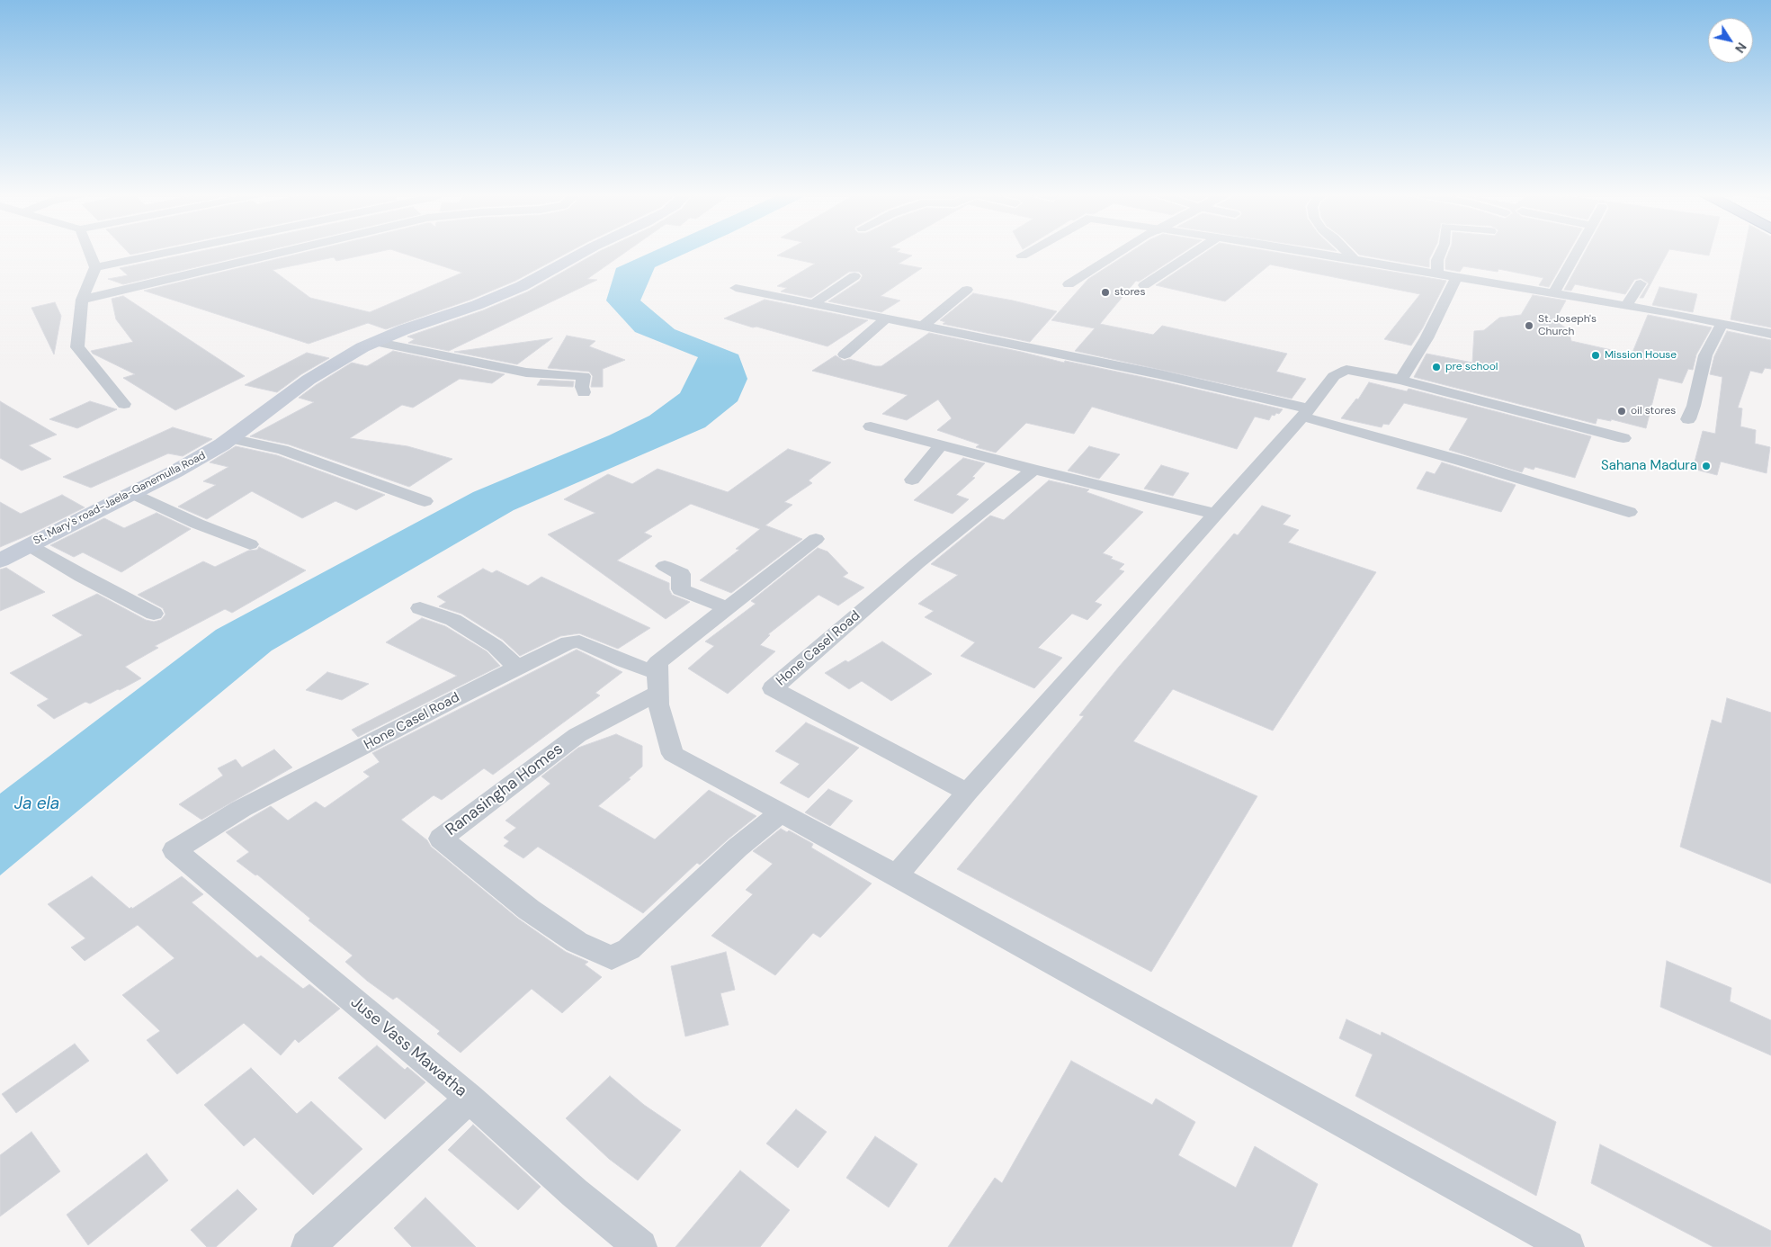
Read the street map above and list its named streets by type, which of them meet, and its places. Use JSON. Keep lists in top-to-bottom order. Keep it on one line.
{"streets":{"main road":["St. Mary's road-Jaela-Ganemulla Road"],"street":["Hone Casel Road","Ranasingha Homes","Juse Vass Mawatha"]},"crossings":[["Hone Casel Road","Ranasingha Homes"],["Hone Casel Road","Juse Vass Mawatha"]],"water":["Ja ela"],"places":["stores","St. Joseph's Church","Mission House","pre school","oil stores","Sahana Madura"],"north":"bottom right"}
